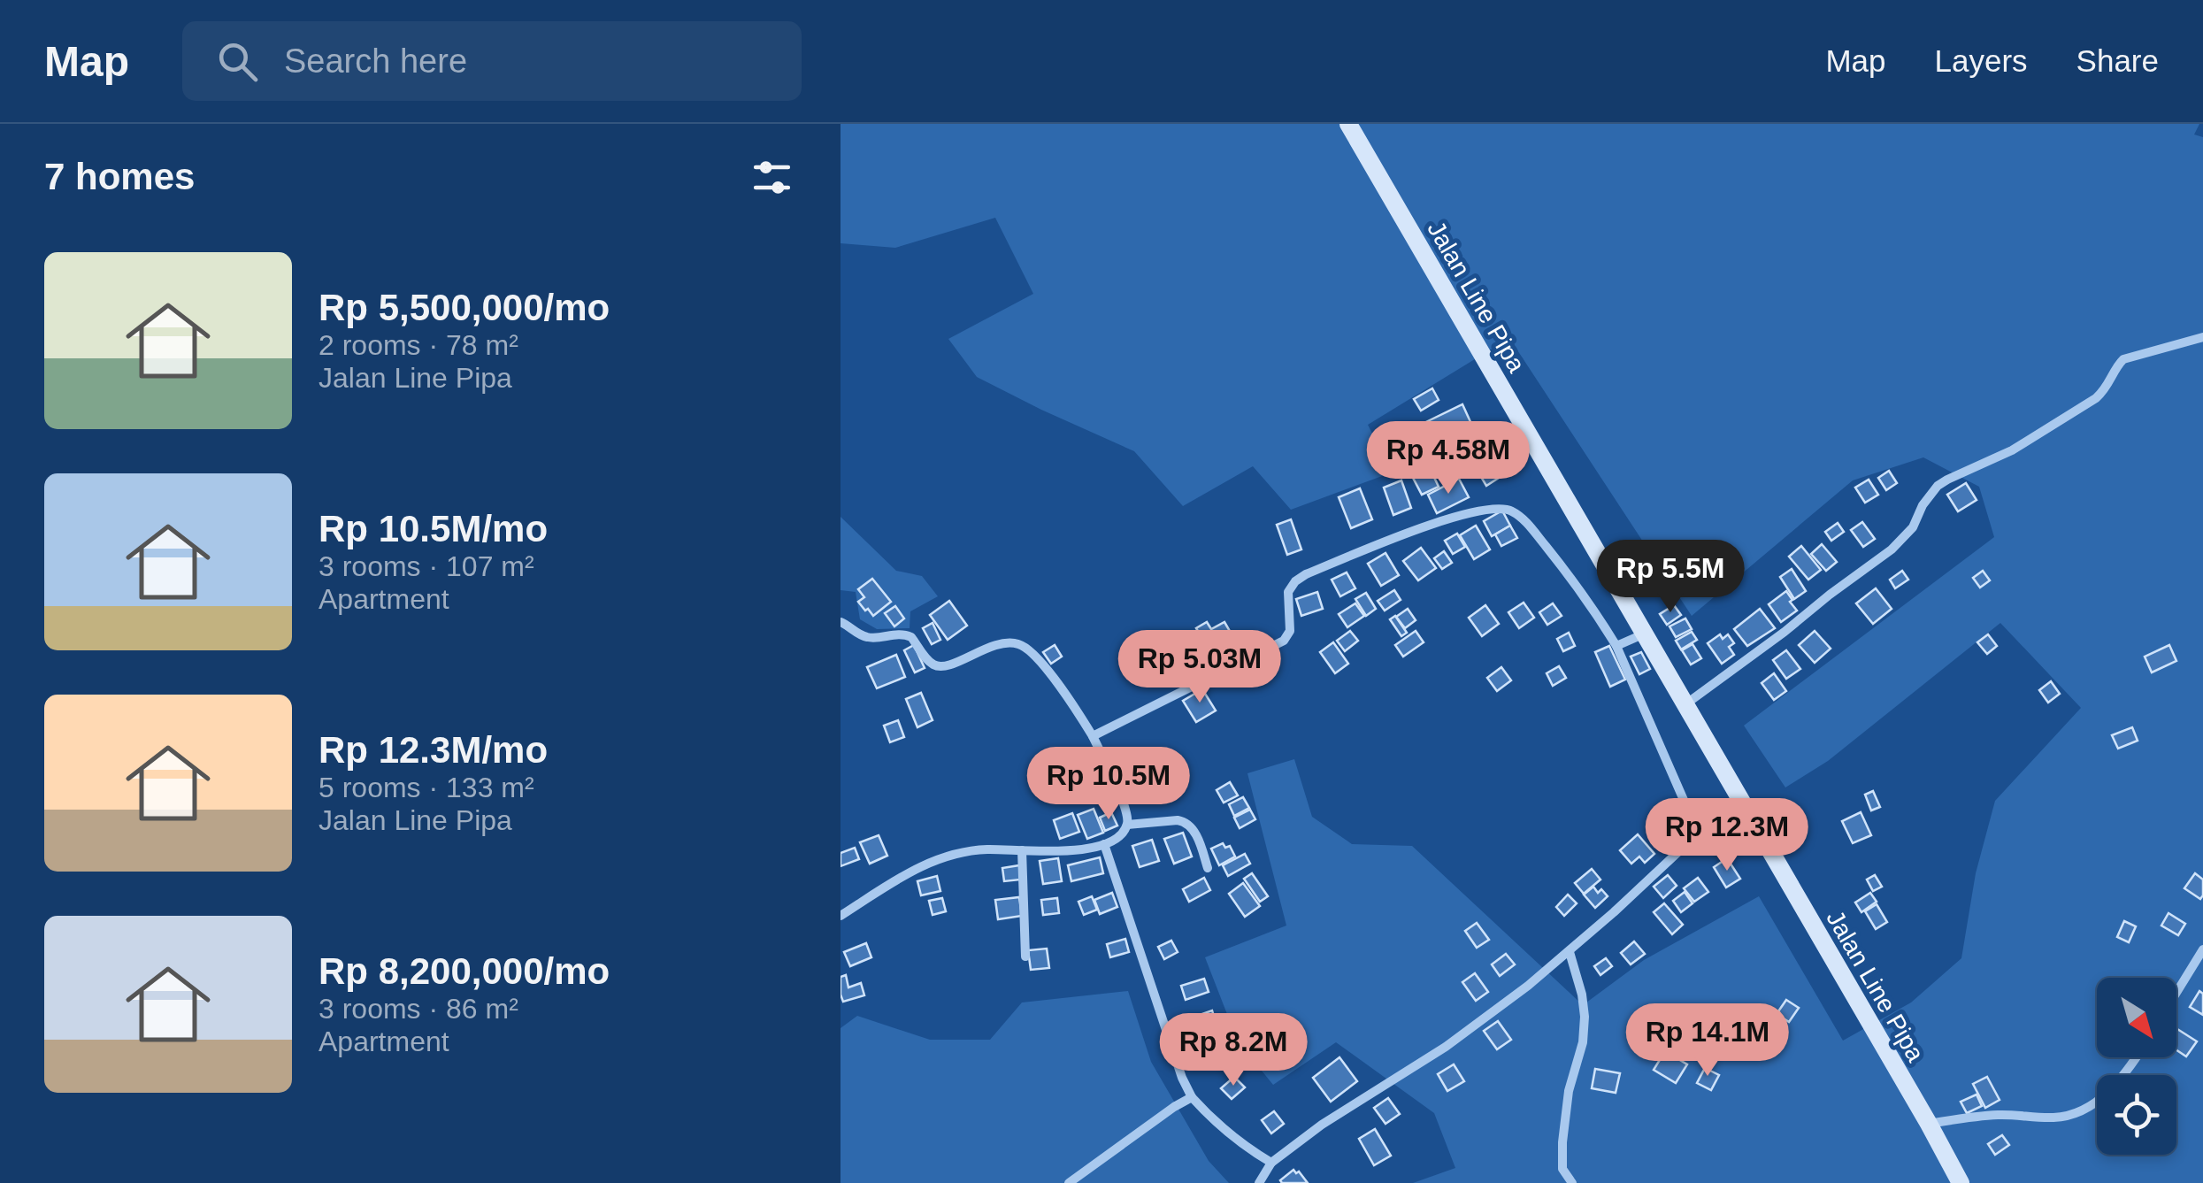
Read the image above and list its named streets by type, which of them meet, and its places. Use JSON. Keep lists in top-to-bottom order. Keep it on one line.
{"streets":{"main road":["Jalan Line Pipa"]},"north":"bottom right","page":{"header":"Map","search":"Search here","nav":["Map","Layers","Share"],"heading":"7 homes","list":[{"name":"Rp 5,500,000/mo","note":"2 rooms · 78 m² · Jalan Line Pipa"},{"name":"Rp 10.5M/mo","note":"3 rooms · 107 m² · Apartment"},{"name":"Rp 12.3M/mo","note":"5 rooms · 133 m² · Jalan Line Pipa"},{"name":"Rp 8,200,000/mo","note":"3 rooms · 86 m² · Apartment"}],"price":["Rp 4.58M","Rp 5.5M","Rp 5.03M","Rp 10.5M","Rp 12.3M","Rp 14.1M","Rp 8.2M"]}}
